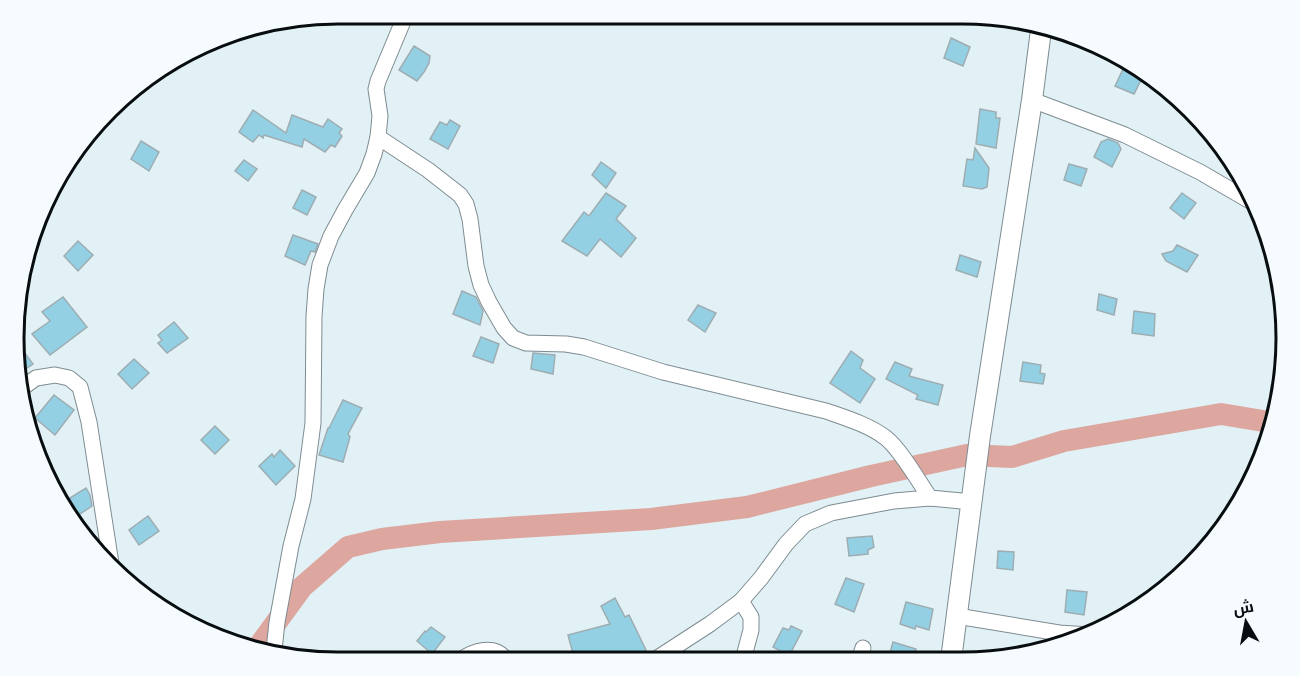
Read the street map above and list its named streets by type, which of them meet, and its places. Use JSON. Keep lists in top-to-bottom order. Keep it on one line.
{"north":"top"}
